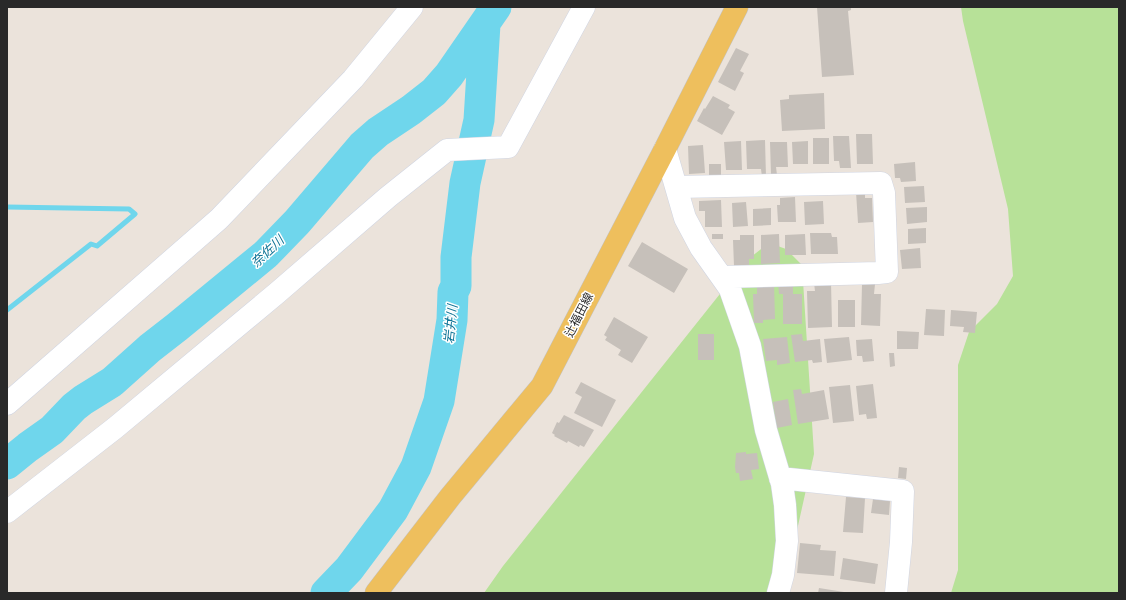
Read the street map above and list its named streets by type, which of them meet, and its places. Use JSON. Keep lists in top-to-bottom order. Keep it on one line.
{"streets":{"main road":["辻福田線"]},"water":["奈佐川","岩井川"]}
